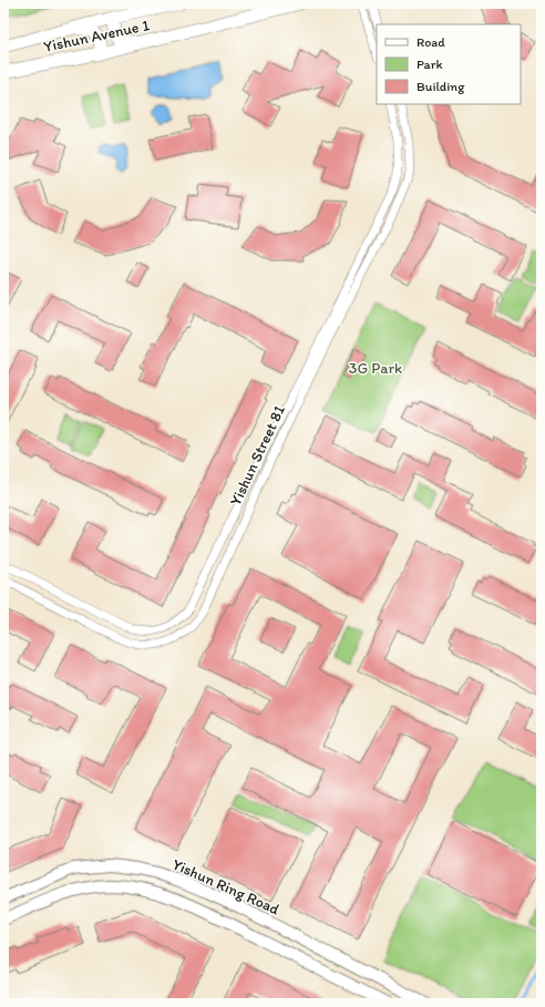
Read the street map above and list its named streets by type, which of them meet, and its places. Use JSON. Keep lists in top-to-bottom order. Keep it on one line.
{"streets":{"main road":["Yishun Avenue 1","Yishun Ring Road"],"street":["Yishun Street 81"]},"parks":["3G Park"],"legend":["Road","Park","Building"]}
